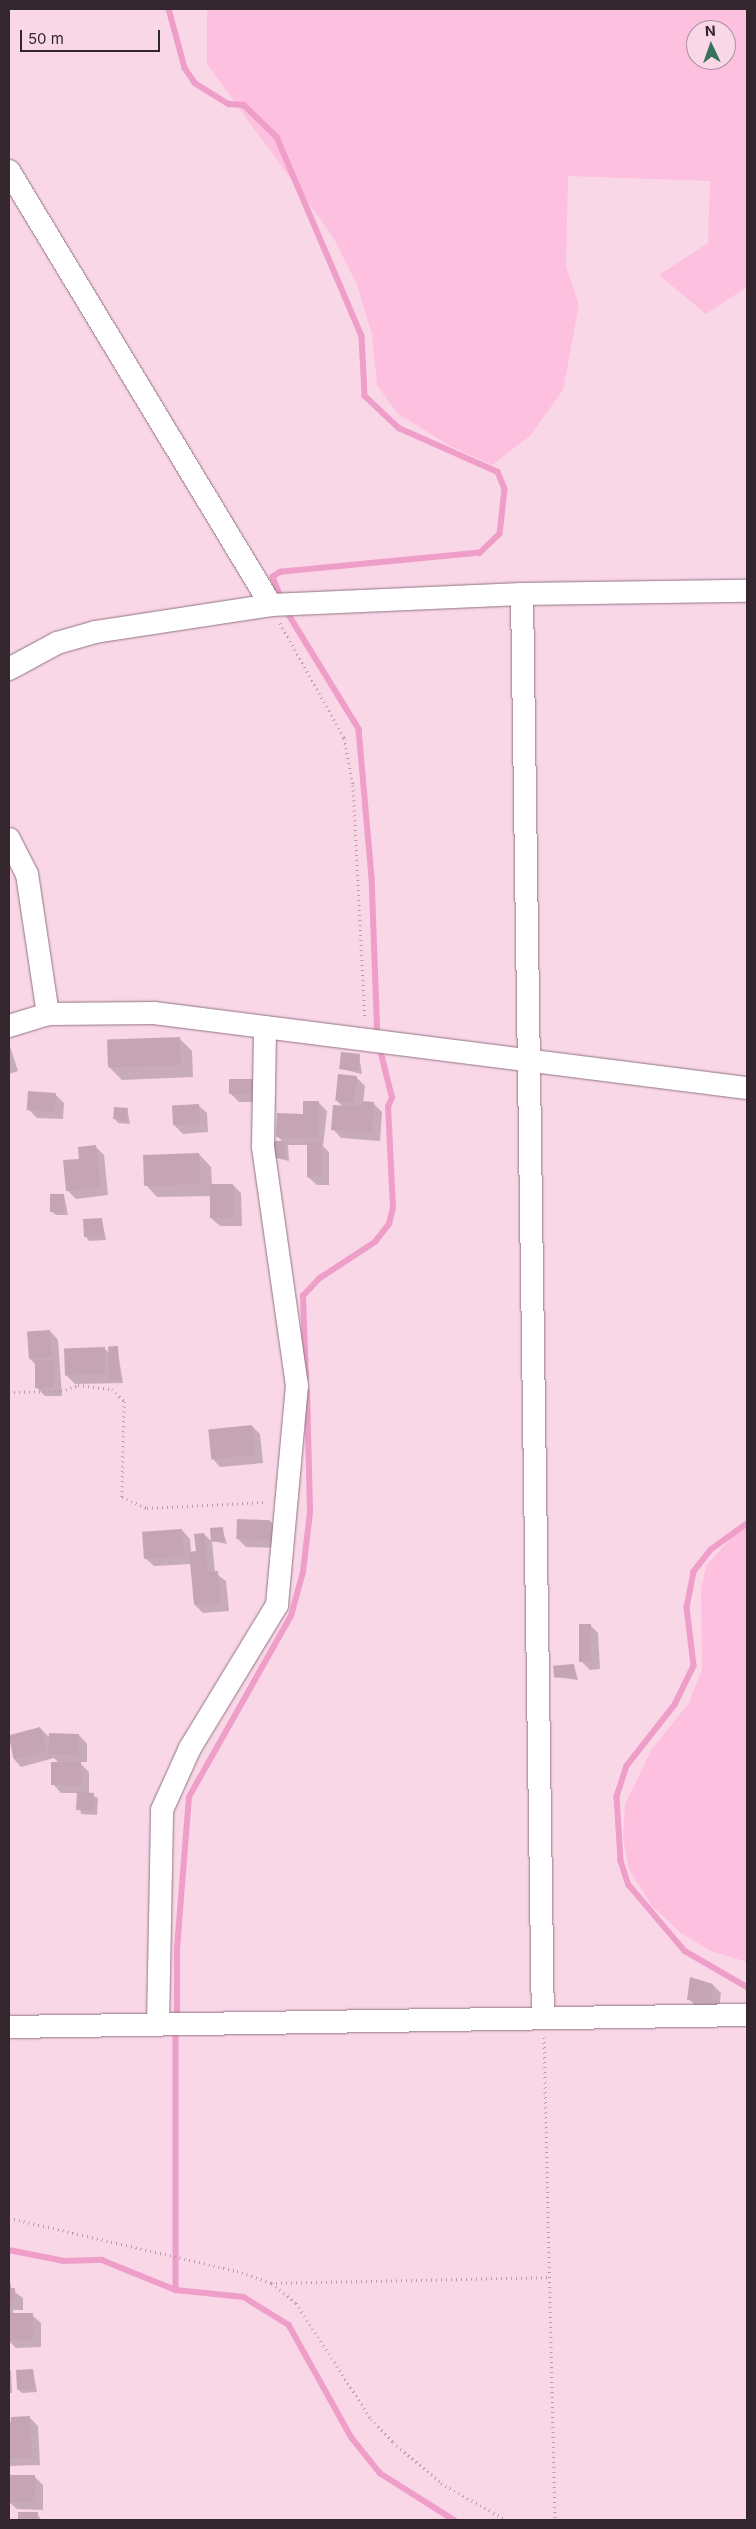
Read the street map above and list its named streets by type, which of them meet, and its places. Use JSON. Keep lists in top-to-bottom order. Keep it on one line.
{"scale_bar":"50 m","north":"top"}
